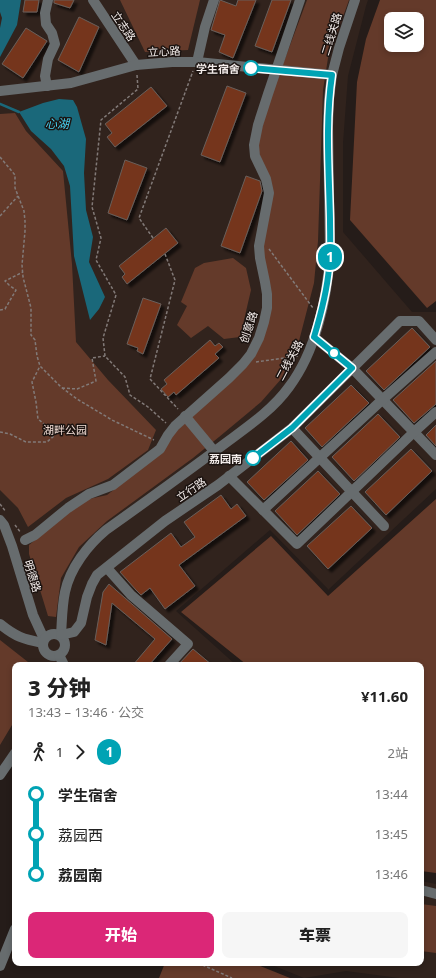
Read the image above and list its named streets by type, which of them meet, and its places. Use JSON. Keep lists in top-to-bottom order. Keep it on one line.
{"streets":{"street":["立志路","二线关路","立心路","创意路","立行路","明德路"]},"crossings":[["立志路","立心路"],["二线关路","立心路"],["二线关路","立行路"],["二线关路","明德路"],["立心路","创意路"],["立行路","明德路"]],"water":["心湖"],"parks":["湖畔公园"],"places":["学生宿舍","荔园南"],"lines":["bus line 1"],"page":{"on_map":"1","heading":["3 分钟","13:43 – 13:46 · 公交","¥11.60"],"legs":["1","1","2站"],"list":[{"name":"学生宿舍","value":"13:44"},{"name":"荔园西","value":"13:45"},{"name":"荔园南","value":"13:46"}],"buttons":["开始","车票"]}}
